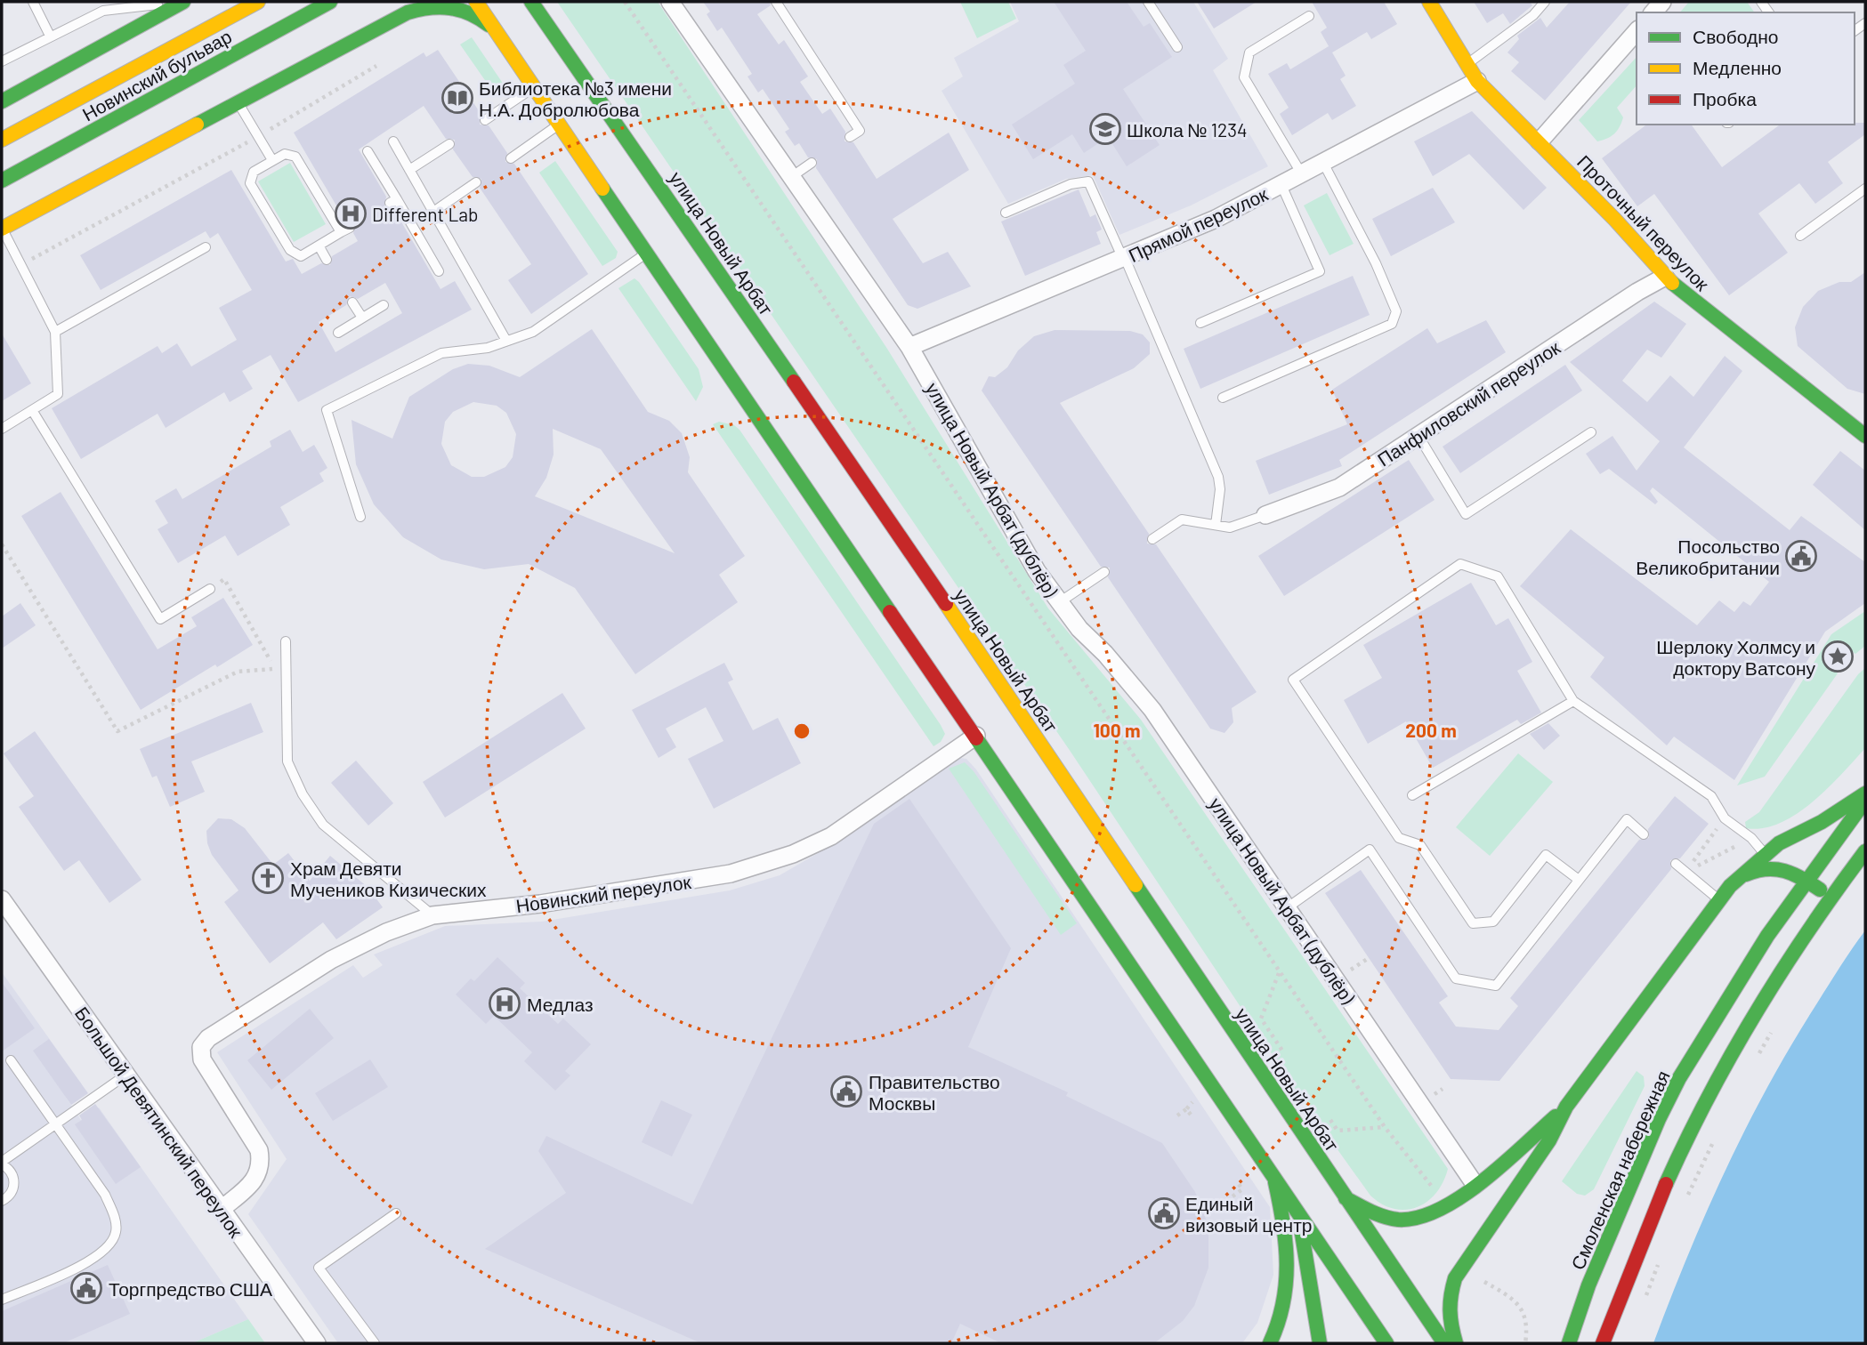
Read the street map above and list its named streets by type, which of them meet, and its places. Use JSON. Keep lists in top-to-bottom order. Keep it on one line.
{"streets":{"main road":["Новинский бульвар","Проточный переулок","улица Новый Арбат","Смоленская набережная"],"street":["Прямой переулок","Панфиловский переулок","улица Новый Арбат (дублёр)","Новинский переулок","Большой Девятинский переулок"]},"crossings":[["Проточный переулок","Прямой переулок"],["Проточный переулок","Панфиловский переулок"],["Прямой переулок","улица Новый Арбат (дублёр)"],["Новинский переулок","Большой Девятинский переулок"]],"places":{"library":["Библиотека №3 имени Н.А. Добролюбова"],"school or university":["Школа № 1234"],"hospital":["Different Lab","Медлаз"],"public building":["Посольство Великобритании","Правительство Москвы","Единый визовый центр","Торгпредство США"],"place":["Шерлоку Холмсу и доктору Ватсону"],"church":["Храм Девяти Мучеников Кизических"]},"legend":["Свободно","Медленно","Пробка"],"rings":["100 m","200 m"]}
